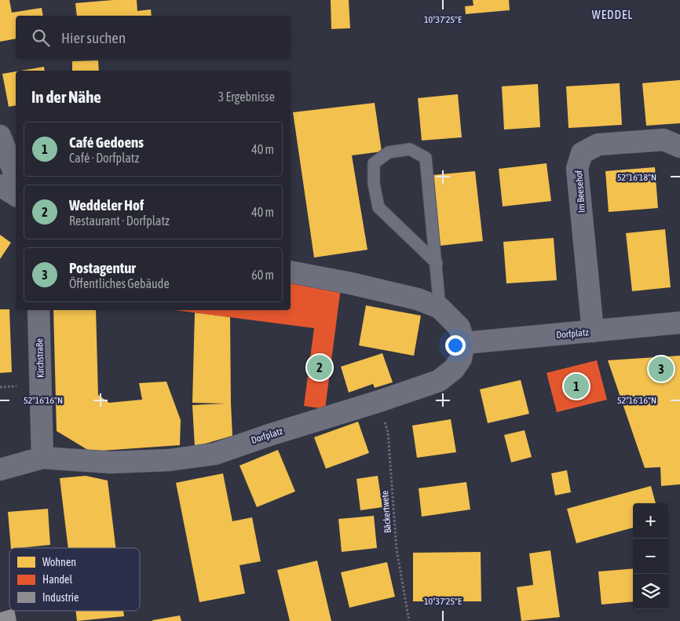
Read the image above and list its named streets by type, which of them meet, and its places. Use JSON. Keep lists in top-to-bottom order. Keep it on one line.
{"streets":{"street":["Im Beesehof","Dorfplatz","Kirchstraße"],"path":["Bäckertwete"]},"crossings":[["Im Beesehof","Dorfplatz"],["Dorfplatz","Kirchstraße"],["Dorfplatz","Bäckertwete"]],"districts":["WEDDEL"],"legend":["Wohnen","Handel","Industrie"],"page":{"search":"Hier suchen","heading":["In der Nähe","3 Ergebnisse"],"list":[{"mark":"1","name":"Café Gedoens","note":"Café · Dorfplatz","value":"40 m"},{"mark":"2","name":"Weddeler Hof","note":"Restaurant · Dorfplatz","value":"40 m"},{"mark":"3","name":"Postagentur","note":"Öffentliches Gebäude","value":"60 m"}],"pins":["2","3","1"],"map_buttons":["+","−"]},"coordinates":["10°37'25\"E","52°16'18\"N","52°16'16\"N"]}
